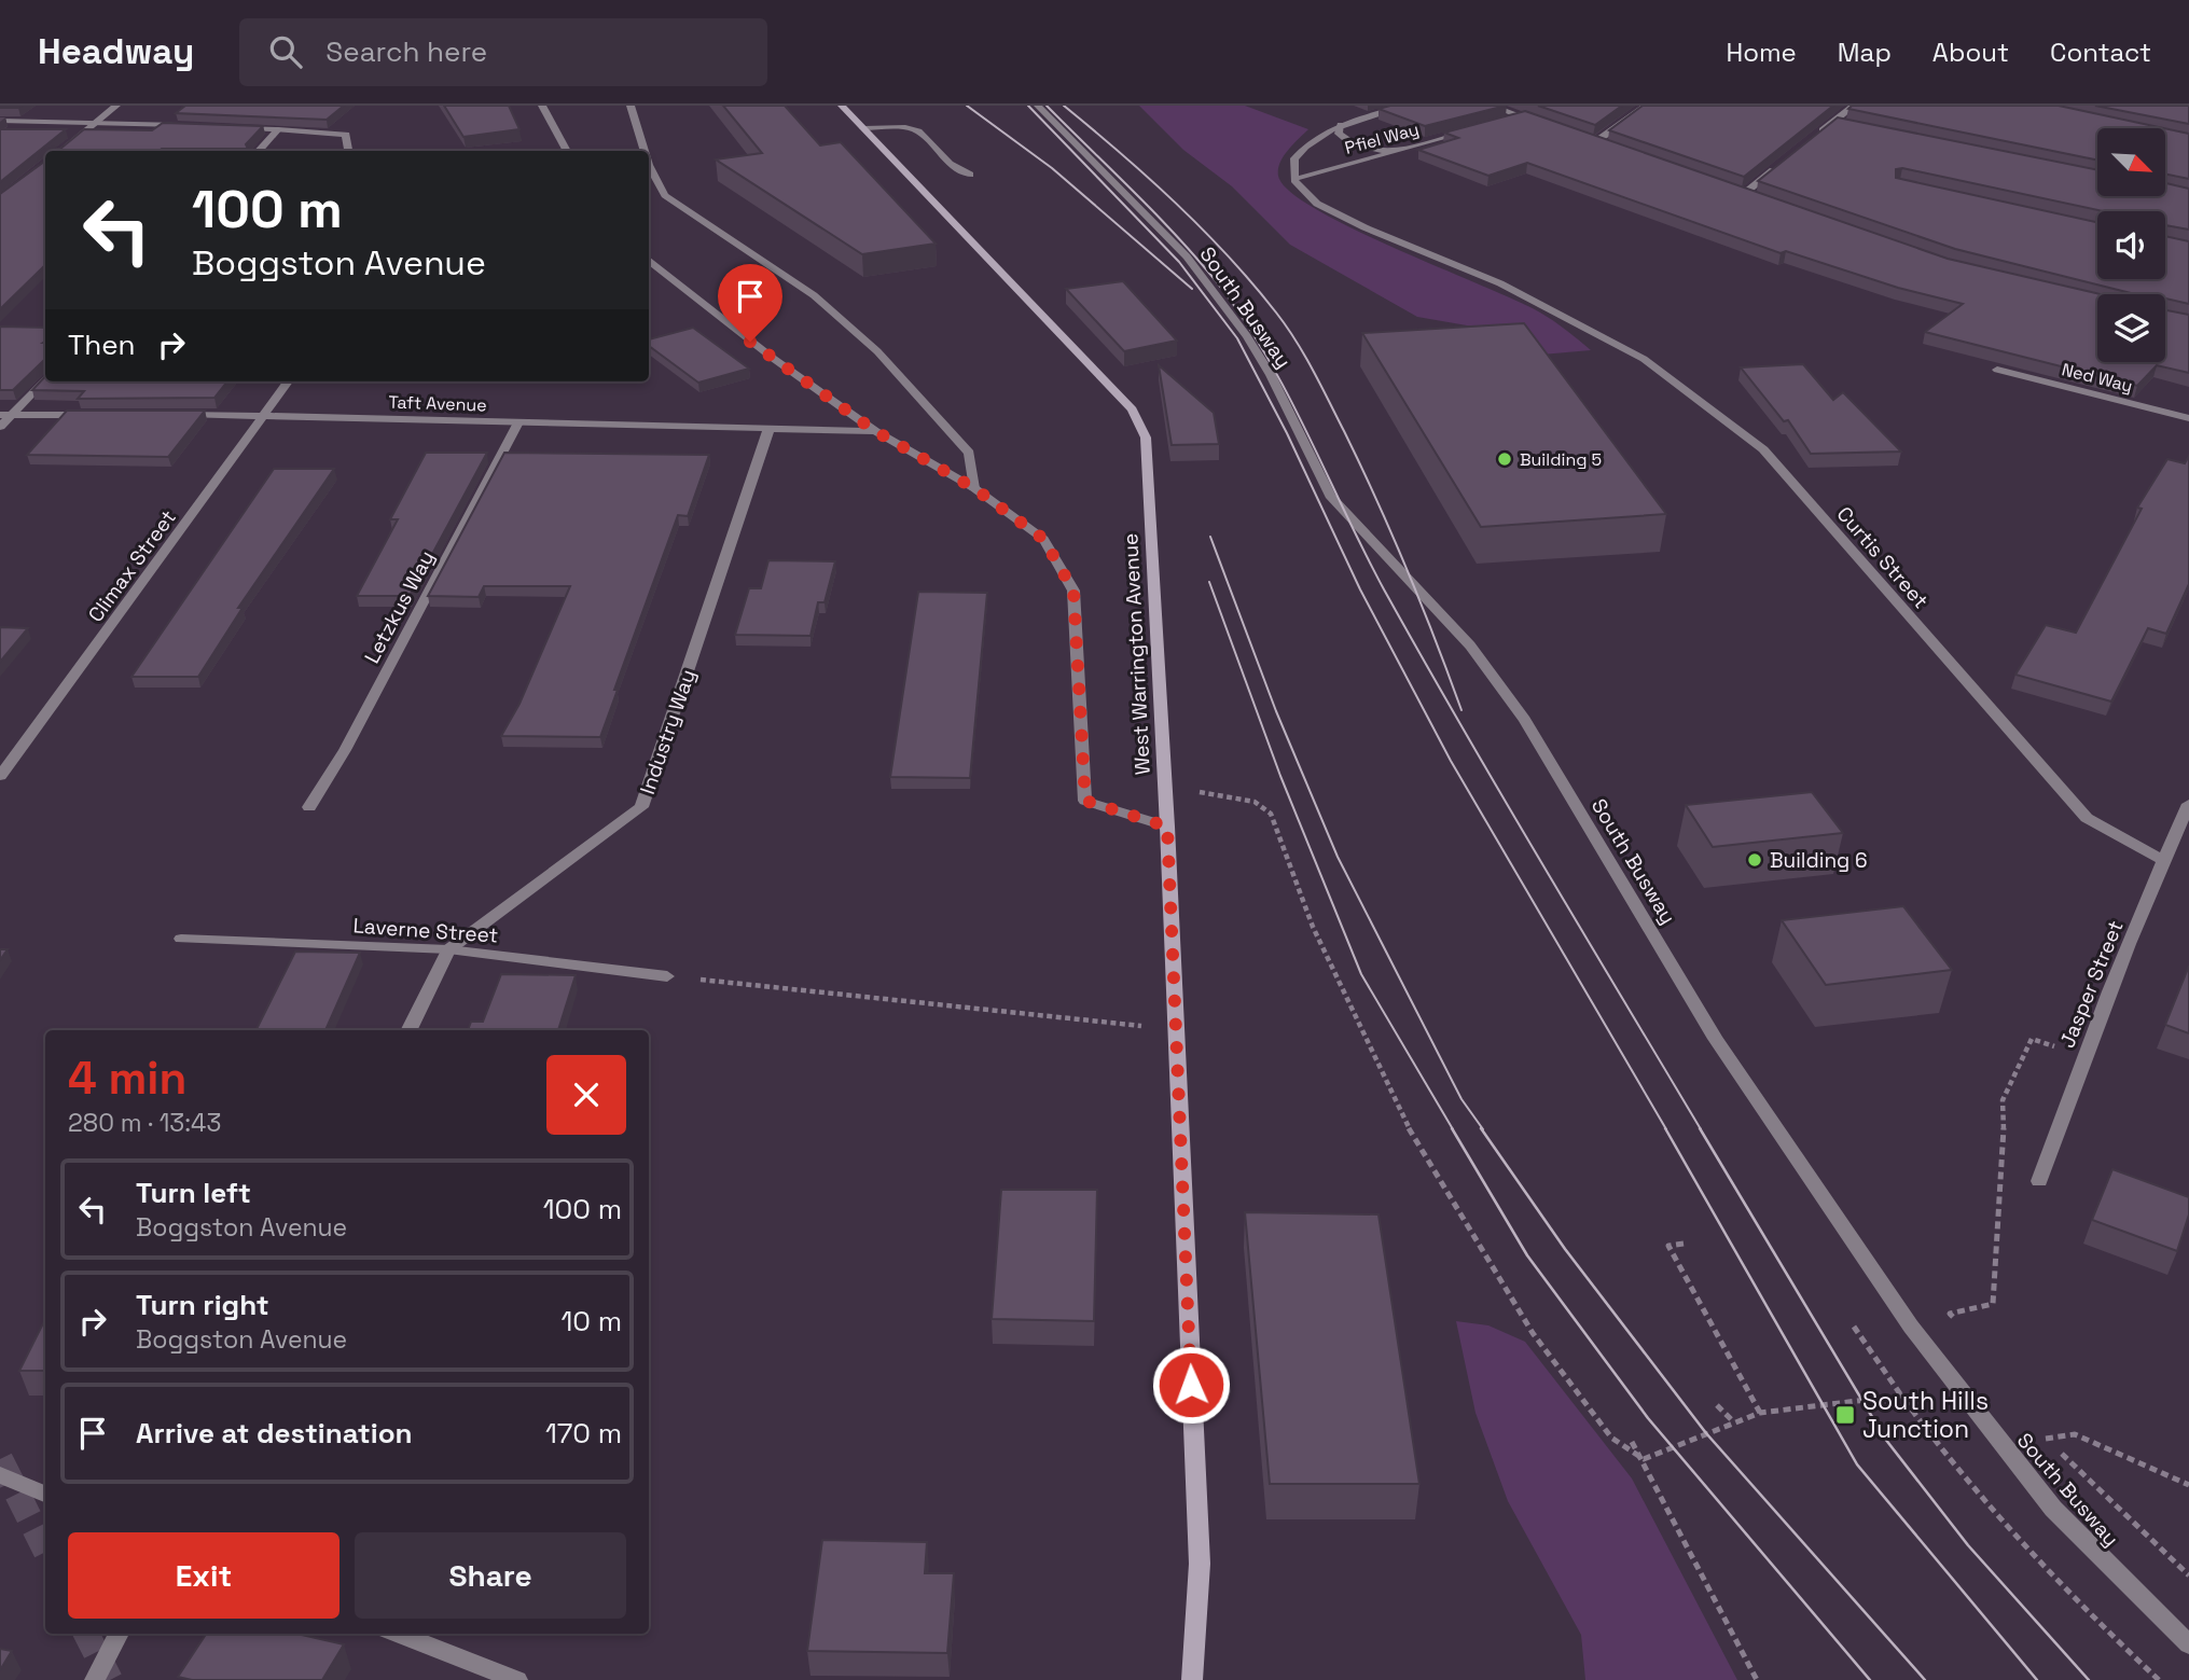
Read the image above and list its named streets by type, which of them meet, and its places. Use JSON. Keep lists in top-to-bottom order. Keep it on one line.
{"streets":{"main road":["West Warrington Avenue"],"street":["Pfiel Way","South Busway","Ned Way","Taft Avenue","Curtis Street","Climax Street","Letzkus Way","Industry Way","Laverne Street","Jasper Street"]},"crossings":[["Pfiel Way","Curtis Street"],["Taft Avenue","Climax Street"],["Taft Avenue","Letzkus Way"],["Taft Avenue","Industry Way"],["Curtis Street","Jasper Street"],["Industry Way","Laverne Street"]],"places":{"other":["Building 5","Building 6"],"transit":["South Hills Junction"]},"north":"bottom right","page":{"header":"Headway","search":"Search here","nav":["Home","Map","About","Contact"],"turn":["100 m","Boggston Avenue"],"then":"Then","heading":["4 min","280 m · 13:43"],"list":[{"name":"Turn left","note":"Boggston Avenue","value":"100 m"},{"name":"Turn right","note":"Boggston Avenue","value":"10 m"},{"name":"Arrive at destination","value":"170 m"}],"buttons":["Exit","Share"]}}
